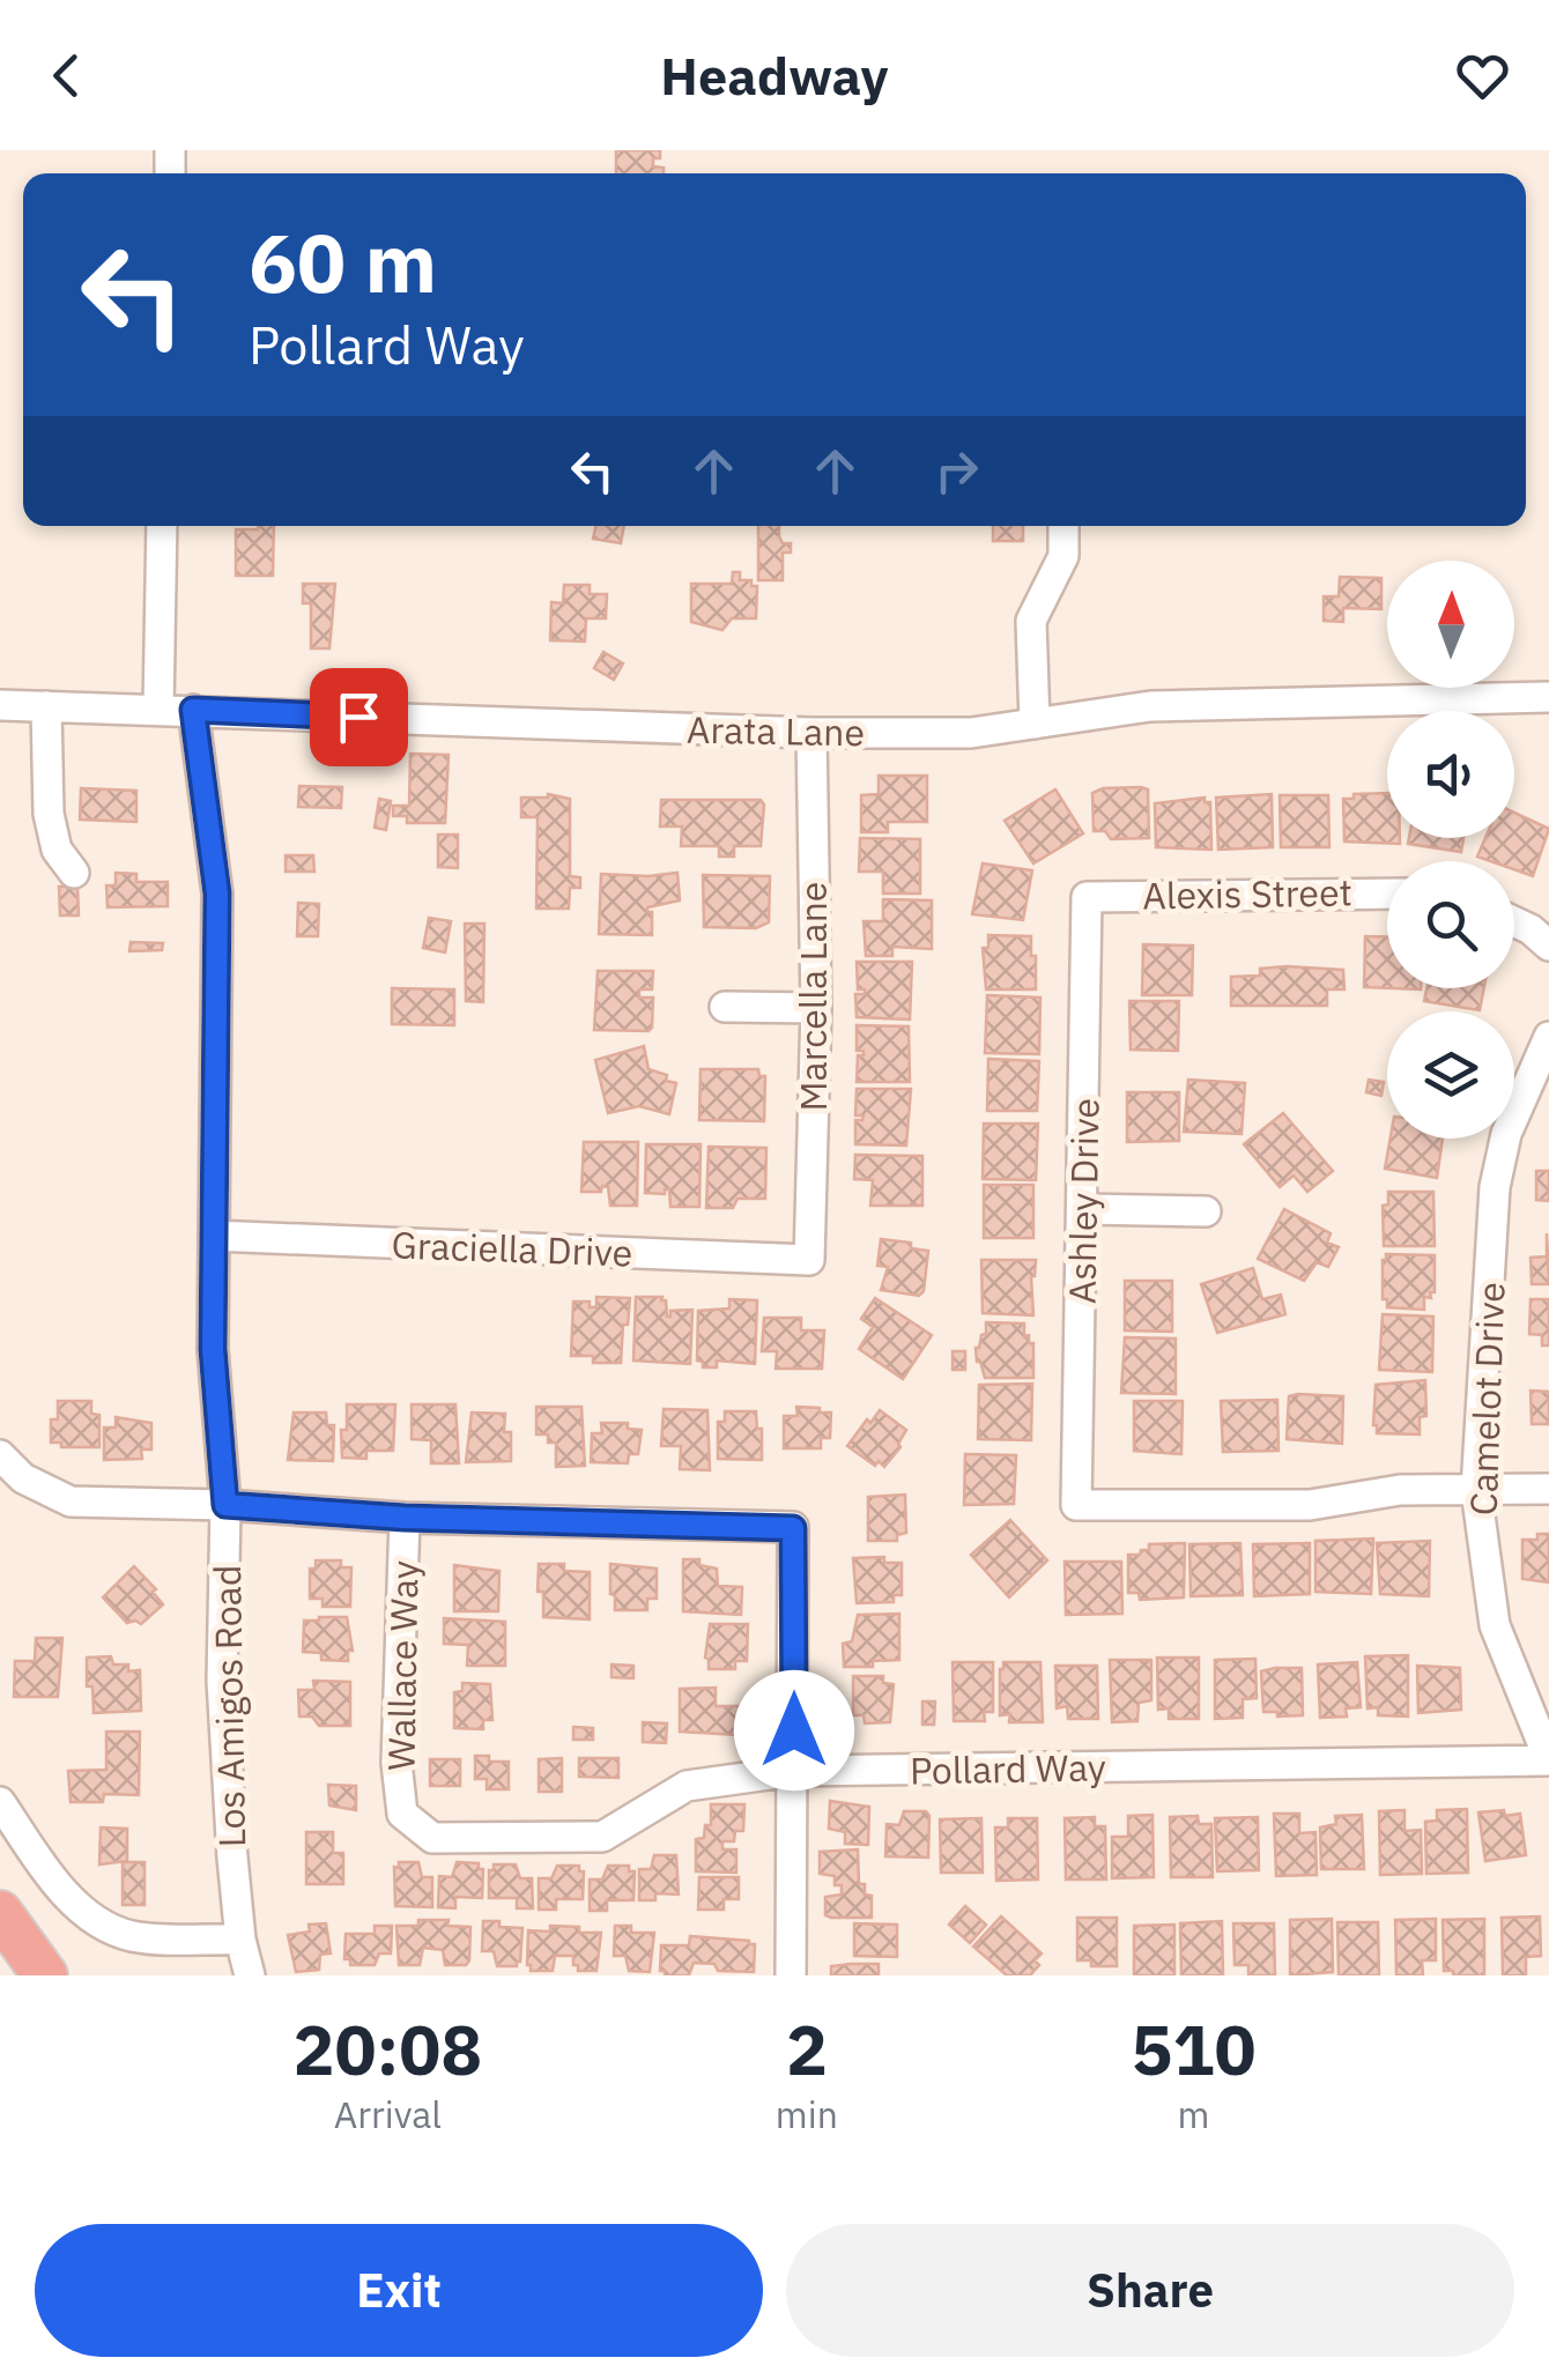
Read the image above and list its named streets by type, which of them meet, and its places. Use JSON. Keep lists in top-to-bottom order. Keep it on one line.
{"streets":{"street":["Arata Lane","Alexis Street","Marcella Lane","Ashley Drive","Graciella Drive","Camelot Drive","Wallace Way","Los Amigos Road","Pollard Way"]},"crossings":[["Arata Lane","Marcella Lane"],["Arata Lane","Los Amigos Road"],["Alexis Street","Ashley Drive"],["Marcella Lane","Graciella Drive"],["Ashley Drive","Camelot Drive"],["Graciella Drive","Los Amigos Road"],["Camelot Drive","Pollard Way"],["Wallace Way","Pollard Way"]],"north":"top","page":{"header":"Headway","turn":["60 m","Pollard Way"],"eta":["20:08","Arrival","2","min","510","m"],"buttons":["Exit","Share"]}}
